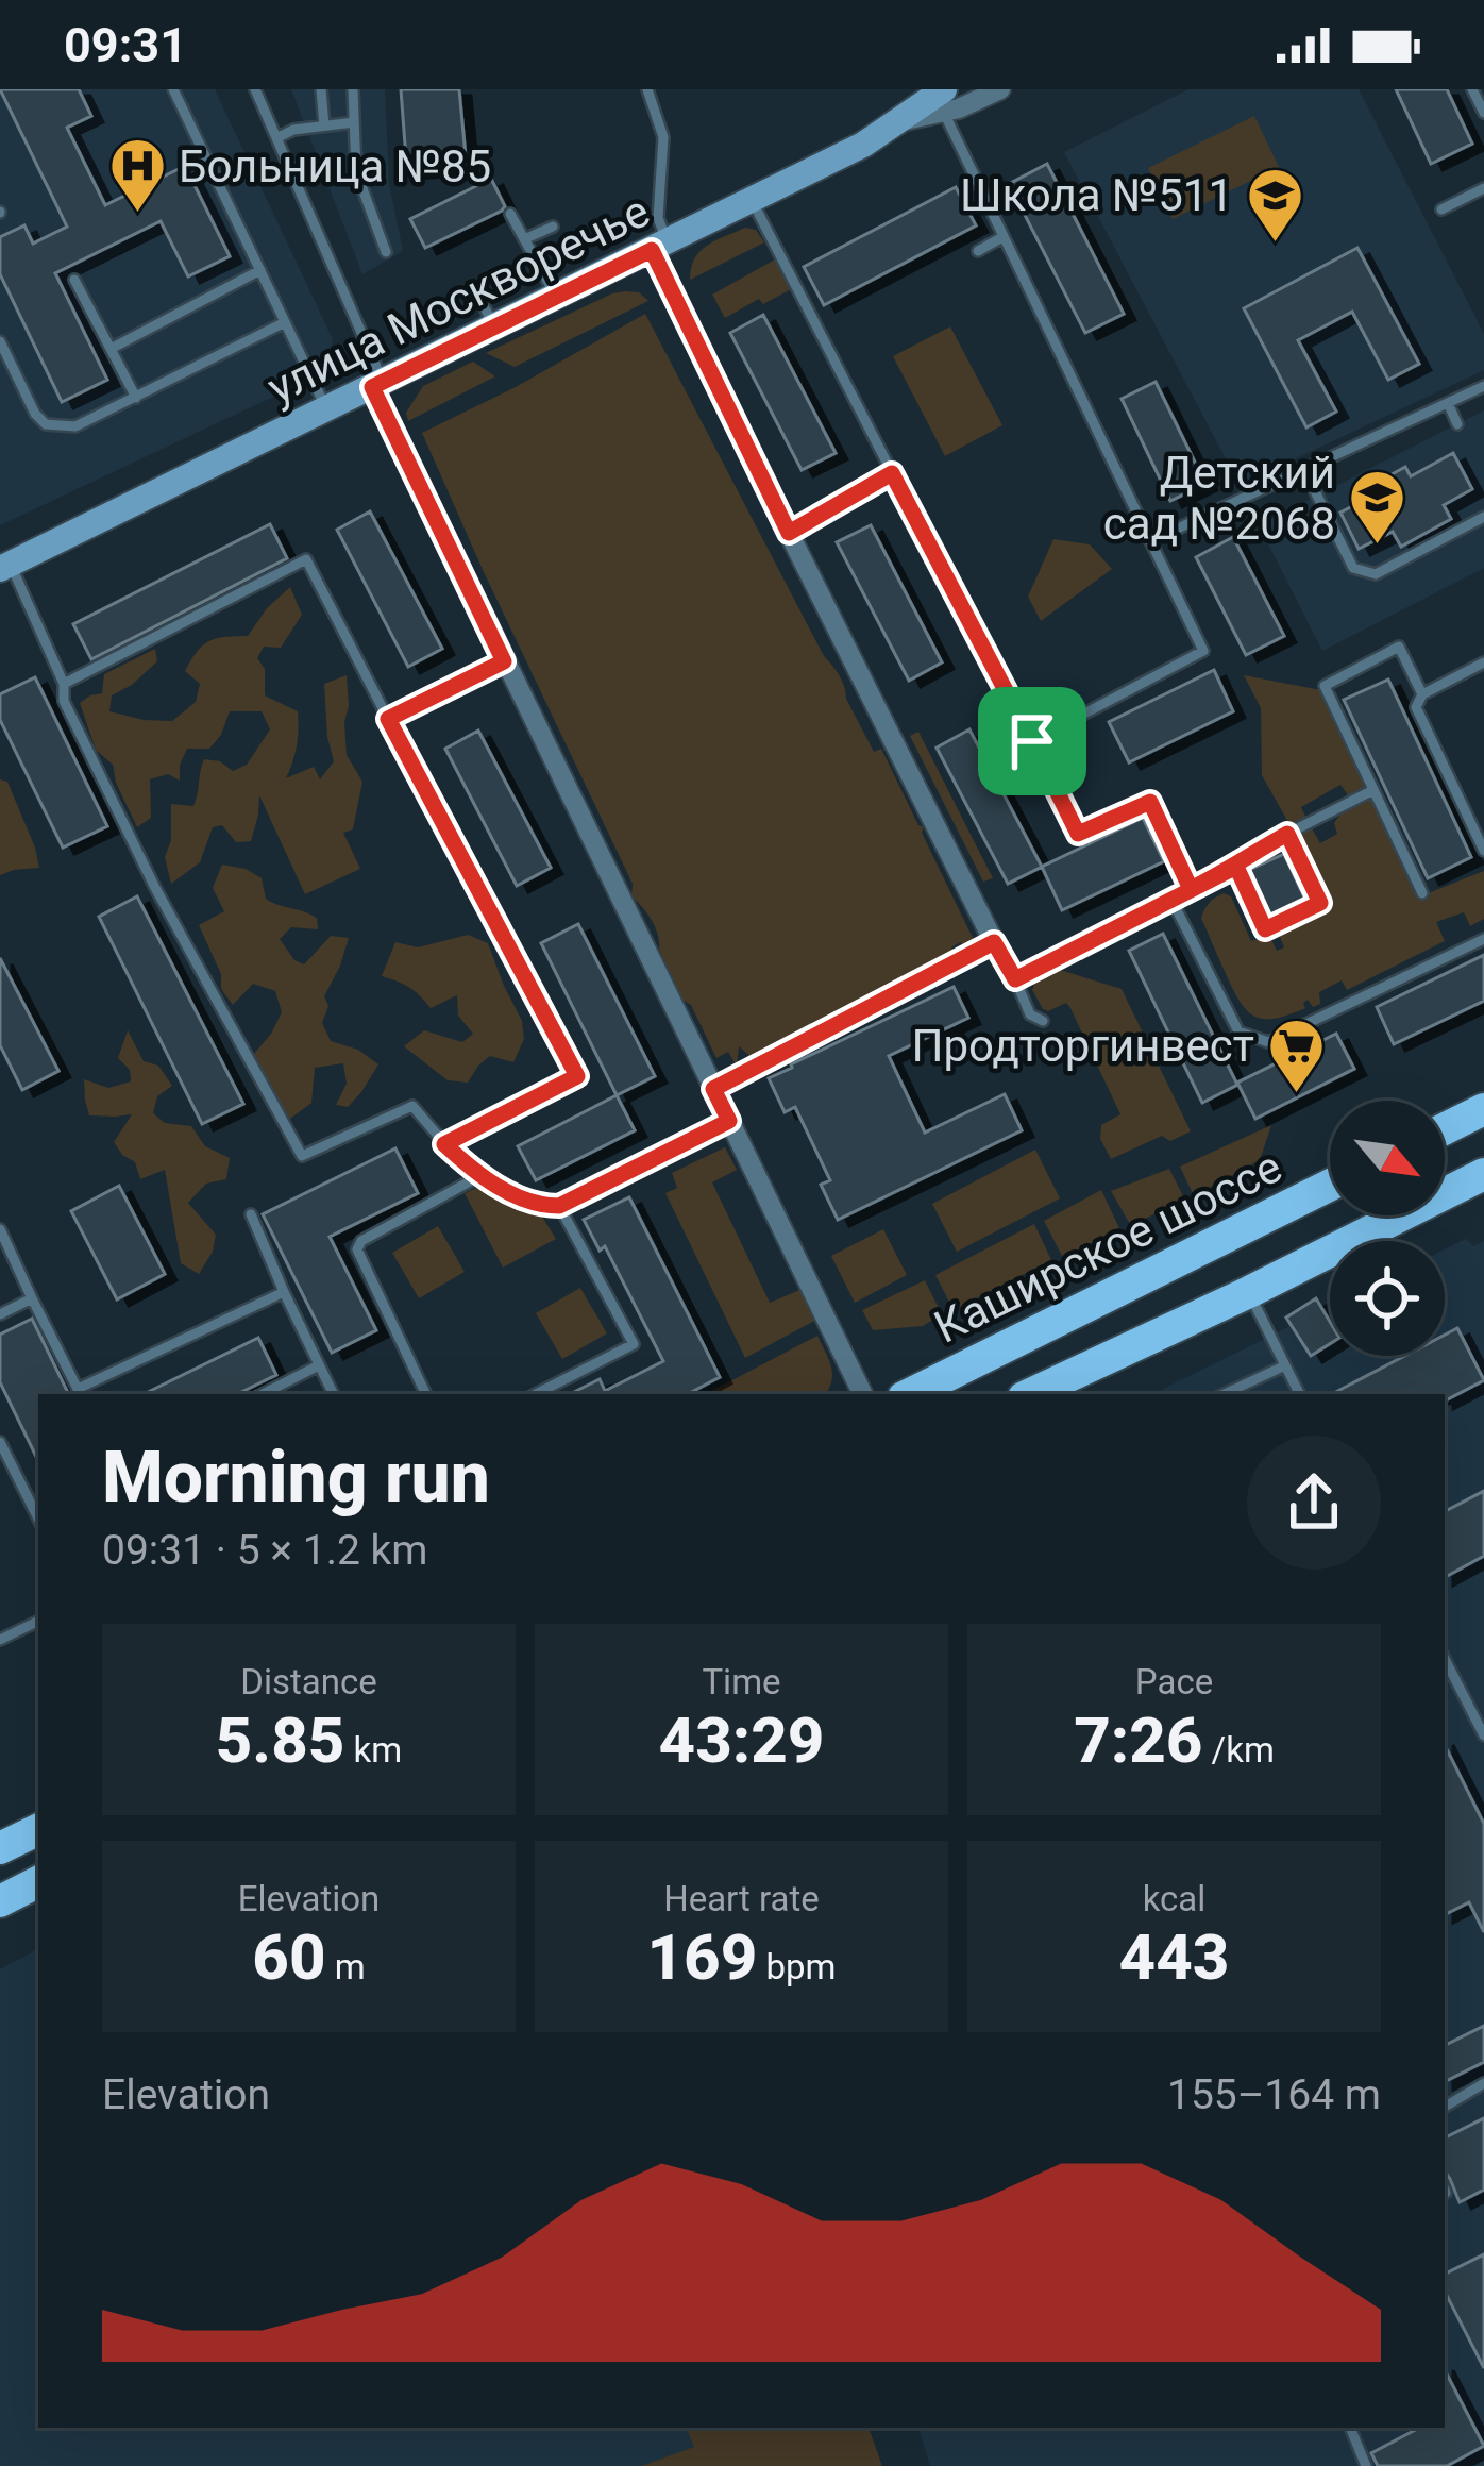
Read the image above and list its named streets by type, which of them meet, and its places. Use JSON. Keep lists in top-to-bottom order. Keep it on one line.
{"streets":{"main road":["улица Москворечье","Каширское шоссе"]},"places":{"hospital":["Больница №85"],"school or university":["Школа №511","Детский сад №2068"],"supermarket":["Продторгинвест"]},"north":"bottom right","page":{"status":"09:31","heading":["Morning run","09:31 · 5 × 1.2 km"],"stats":[["Distance","5.85 km"],["Time","43:29"],["Pace","7:26 /km"],["Elevation","60 m"],["Heart rate","169 bpm"],["kcal","443"]],"chart":["Elevation","155–164 m"]}}
